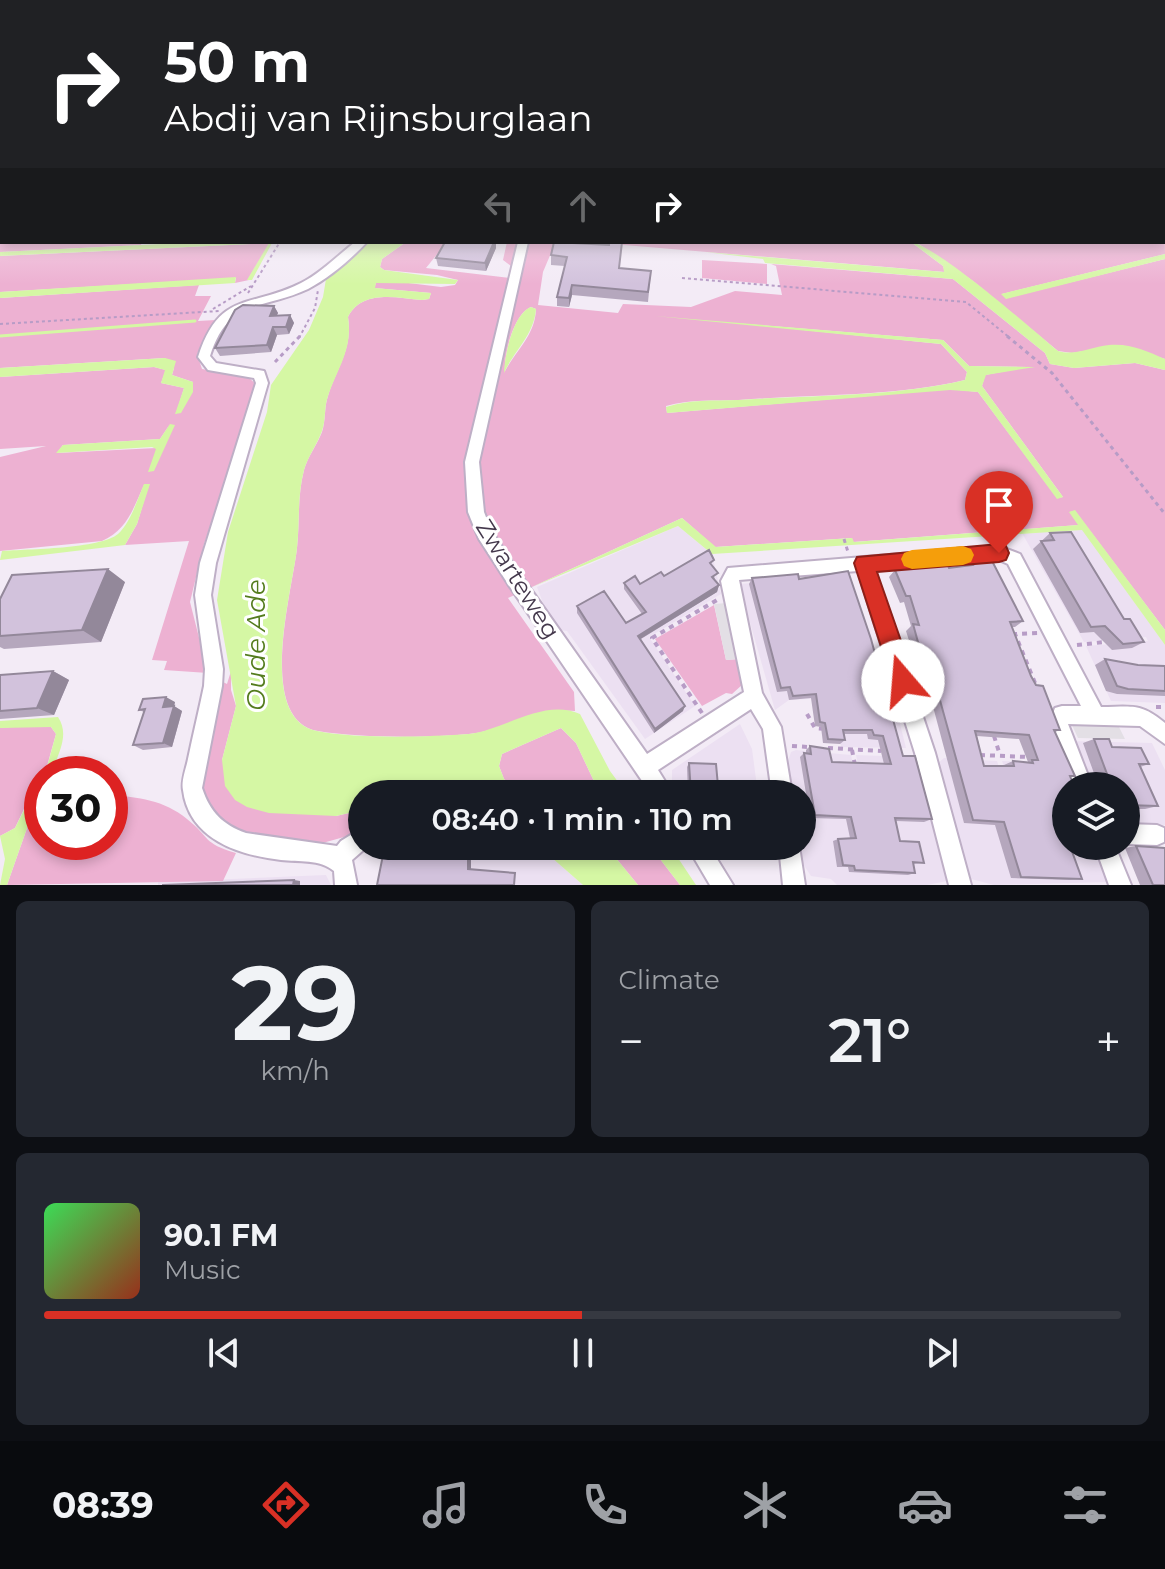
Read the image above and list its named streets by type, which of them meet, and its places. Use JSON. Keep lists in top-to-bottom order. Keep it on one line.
{"streets":{"street":["Zwarteweg"]},"water":["Oude Ade"],"page":{"turn":["50 m","Abdij van Rijnsburglaan"],"limit":"30","trip":"08:40 · 1 min · 110 m","tile":[["29","km/h"],"Climate"],"heat":["−","21°","+"],"song":["90.1 FM","Music"],"tabs":"08:39"}}
